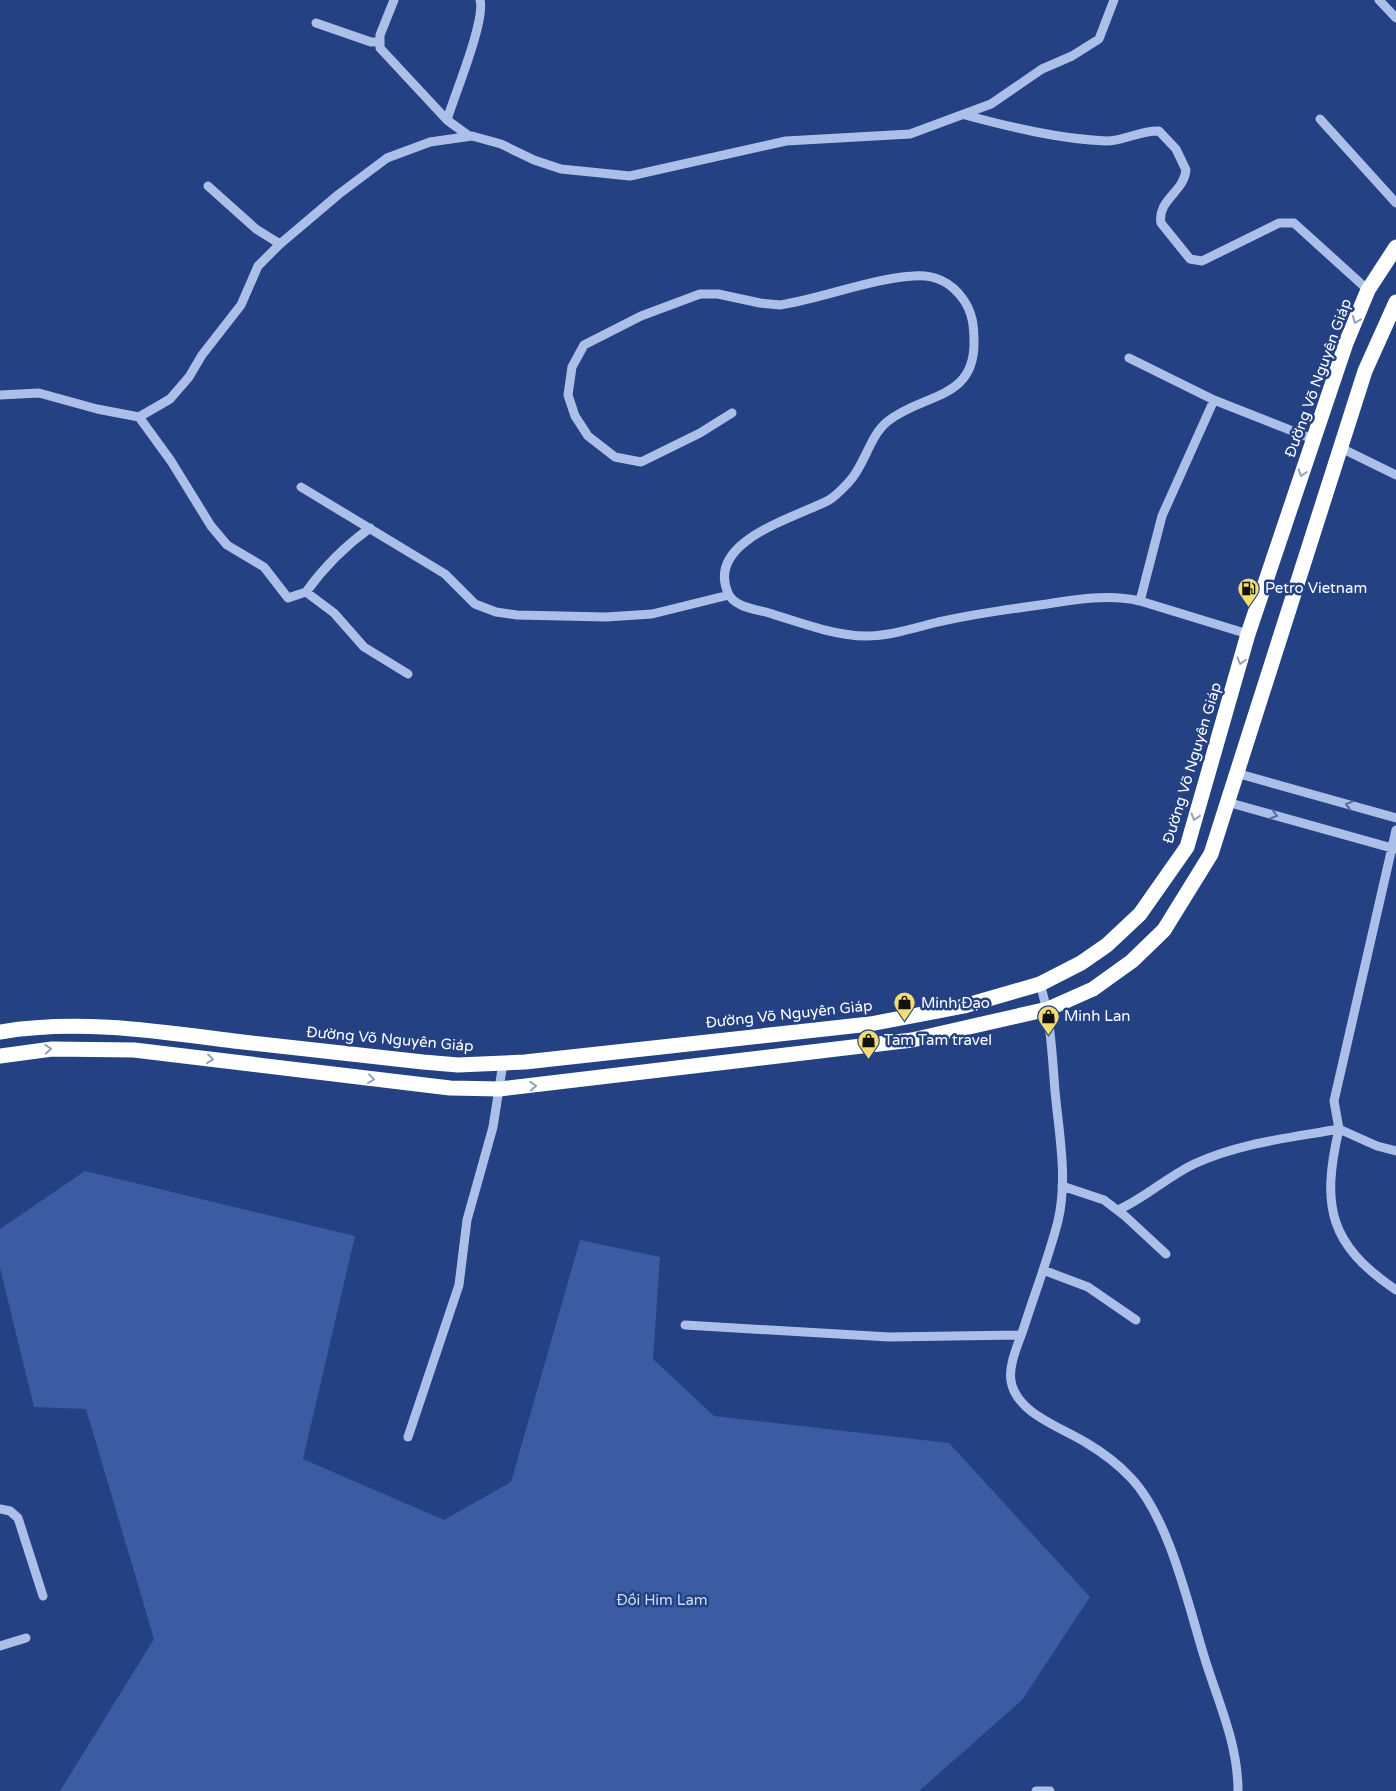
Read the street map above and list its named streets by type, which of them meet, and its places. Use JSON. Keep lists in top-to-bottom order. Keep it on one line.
{"streets":{"highway":["Đường Võ Nguyên Giáp"]},"parks":["Đồi Him Lam"],"places":{"fuel station":["Petro Vietnam"],"shop":["Minh Đạo","Minh Lan","Tam Tam travel"]}}
